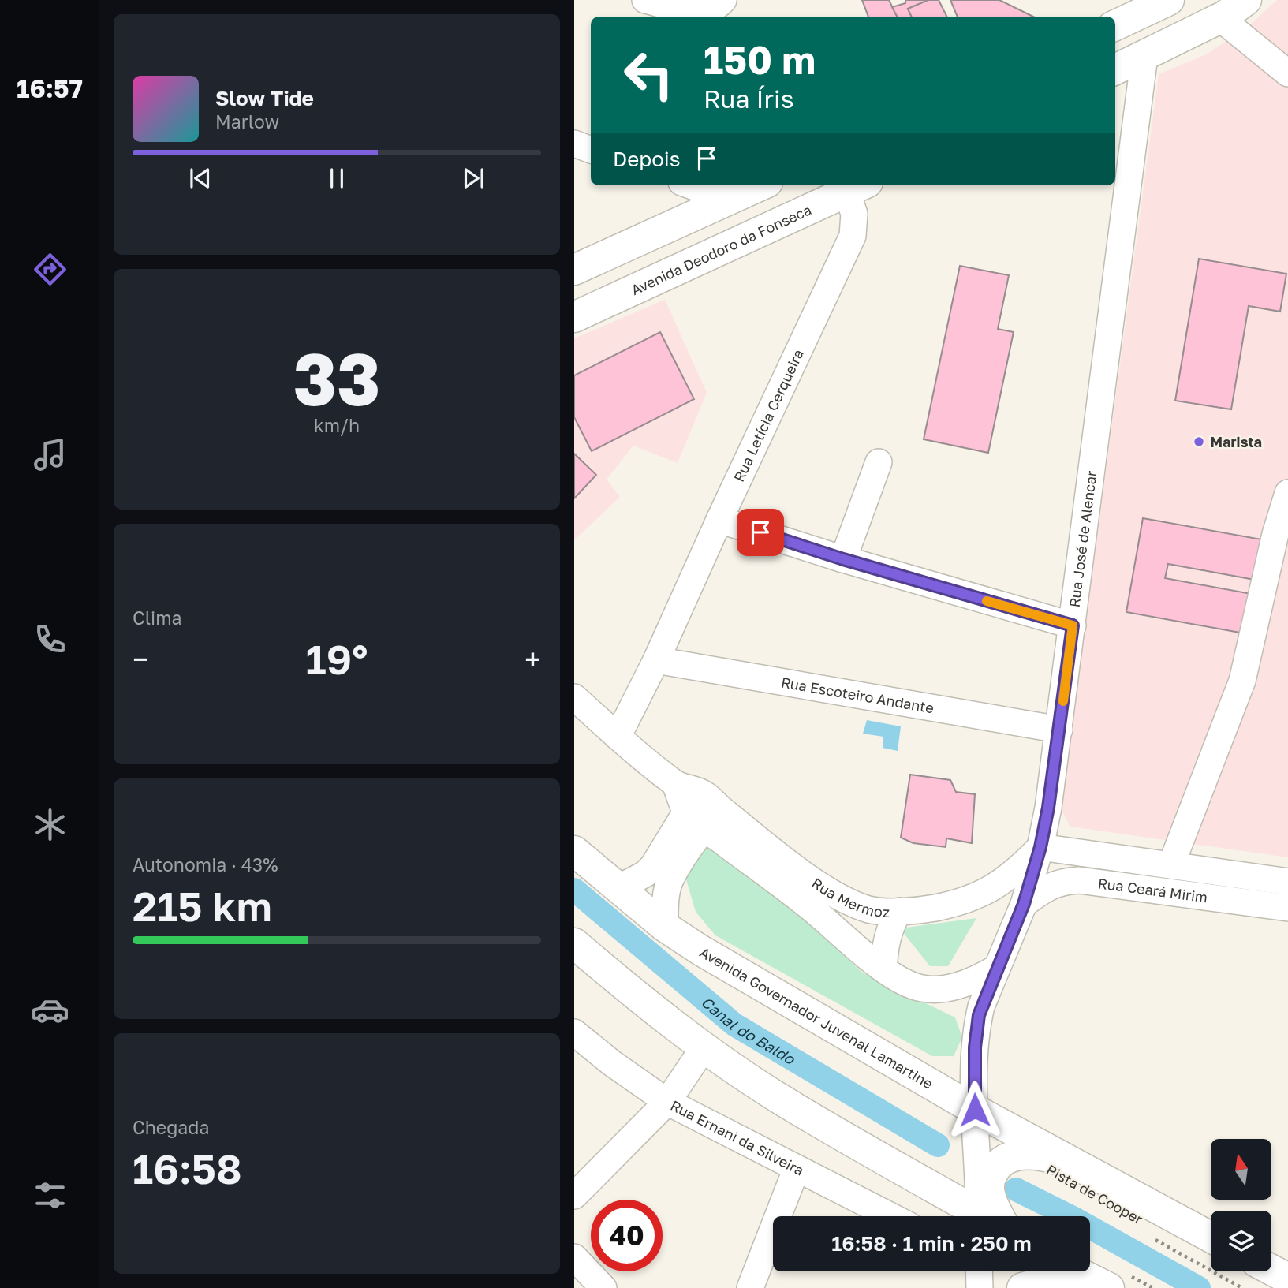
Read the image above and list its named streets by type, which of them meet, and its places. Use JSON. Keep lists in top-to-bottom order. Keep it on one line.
{"streets":{"main road":["Avenida Deodoro da Fonseca","Avenida Governador Juvenal Lamartine"],"street":["Rua Letícia Cerqueira","Rua José de Alencar","Rua Escoteiro Andante","Rua Ceará Mirim","Rua Mermoz","Rua Ernani da Silveira"],"path":["Pista de Cooper"]},"crossings":[["Avenida Deodoro da Fonseca","Rua Letícia Cerqueira"],["Rua Letícia Cerqueira","Rua Escoteiro Andante"],["Rua José de Alencar","Rua Escoteiro Andante"],["Rua José de Alencar","Rua Ceará Mirim"],["Rua José de Alencar","Rua Mermoz"],["Rua José de Alencar","Avenida Governador Juvenal Lamartine"],["Rua Ceará Mirim","Rua Mermoz"]],"water":["Canal do Baldo"],"places":["Marista"],"north":"top","page":{"tabs":"16:57","turn":["150 m","Rua Íris"],"song":["Slow Tide","Marlow"],"then":"Depois","tile":[["33","km/h"],"Clima",["Autonomia · 43%","215 km"],["Chegada","16:58"]],"heat":["−","19°","+"],"limit":"40","trip":"16:58 · 1 min · 250 m"}}
